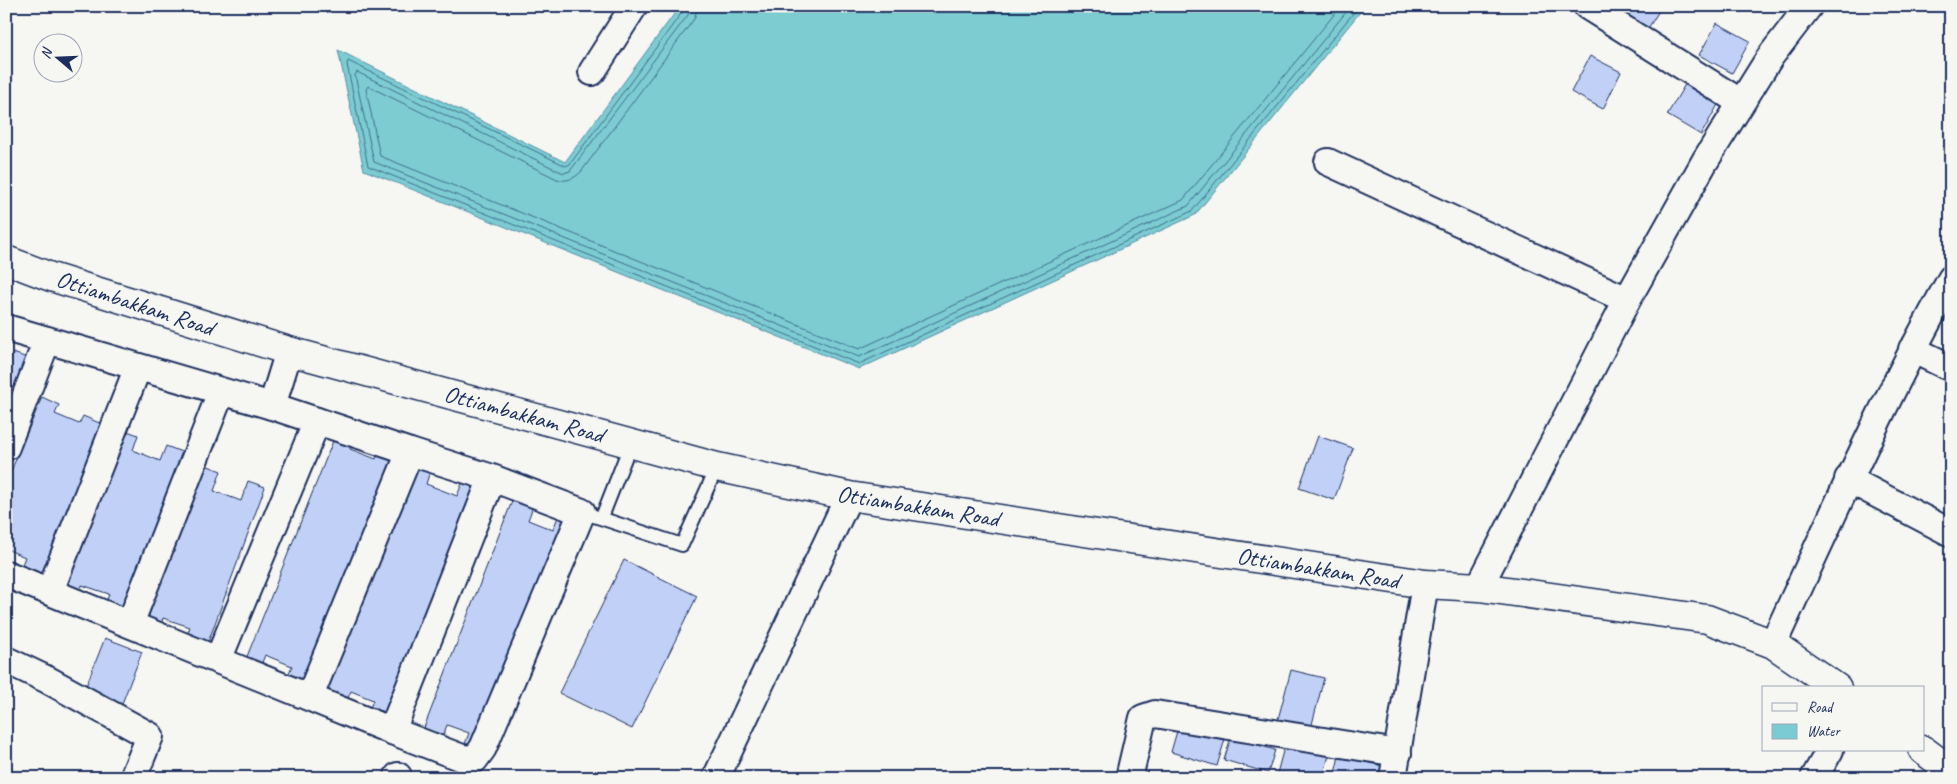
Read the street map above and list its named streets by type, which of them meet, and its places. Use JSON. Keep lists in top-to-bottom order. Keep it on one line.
{"streets":{"street":["Ottiambakkam Road"]},"legend":["Road","Water"],"north":"left"}
